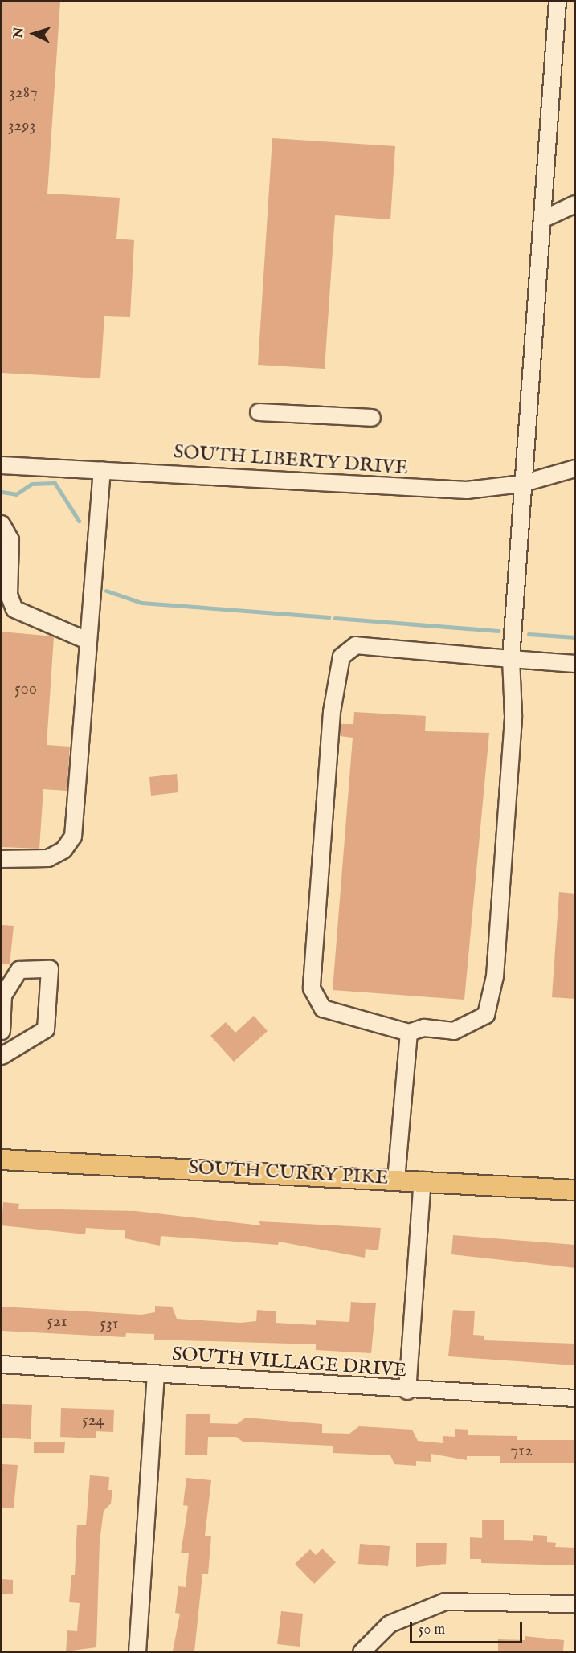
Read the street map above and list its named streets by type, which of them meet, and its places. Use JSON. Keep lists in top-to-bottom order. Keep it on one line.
{"streets":{"main road":["SOUTH CURRY PIKE"],"street":["SOUTH LIBERTY DRIVE","SOUTH VILLAGE DRIVE"]},"house_numbers":["3287","3293","500","521","531","524","712"],"scale_bar":"50 m","north":"left"}
